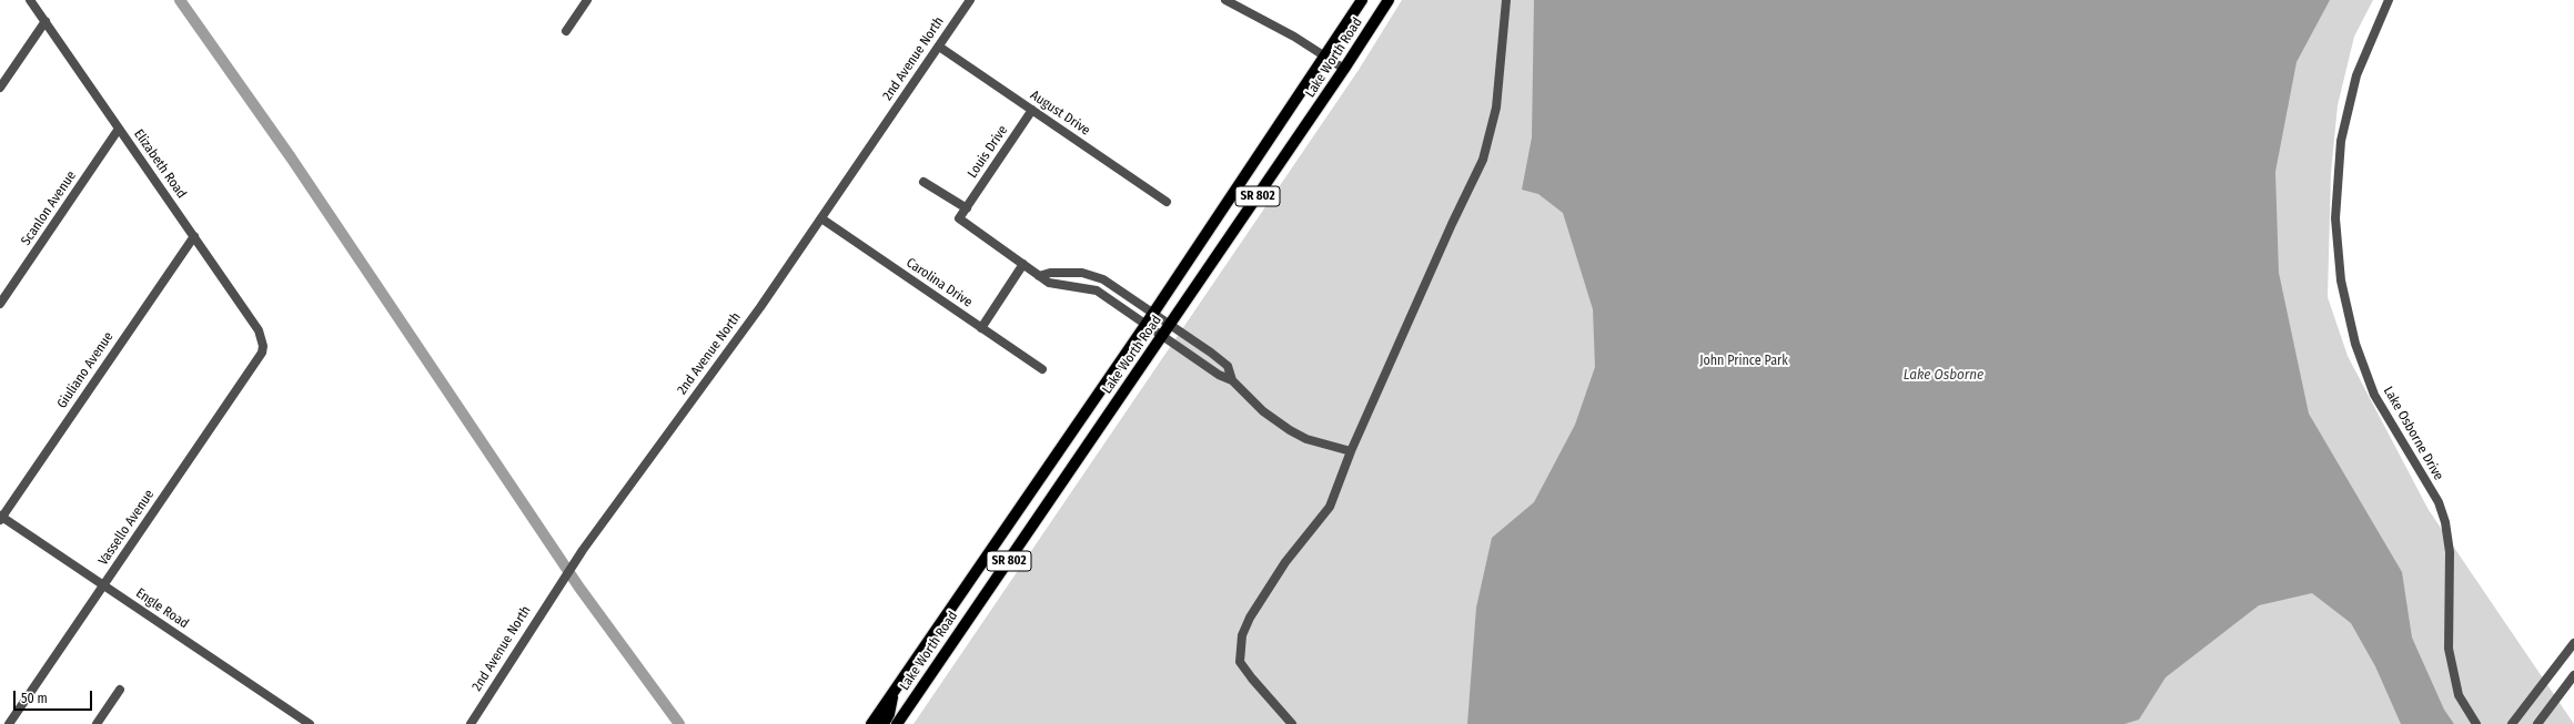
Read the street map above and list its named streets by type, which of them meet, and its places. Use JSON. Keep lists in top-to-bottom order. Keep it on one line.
{"streets":{"main road":["Lake Worth Road","SR 802"],"street":["2nd Avenue North","August Drive","Louis Drive","Elizabeth Road","Scanlon Avenue","Carolina Drive","Giuliano Avenue","Lake Osborne Drive","Vassello Avenue","Engle Road"]},"crossings":[["2nd Avenue North","August Drive"],["2nd Avenue North","Carolina Drive"],["August Drive","Louis Drive"],["Elizabeth Road","Scanlon Avenue"],["Elizabeth Road","Giuliano Avenue"],["Elizabeth Road","Vassello Avenue"],["Giuliano Avenue","Engle Road"],["Vassello Avenue","Engle Road"]],"water":["Lake Osborne"],"parks":["John Prince Park"],"scale_bar":"50 m"}
